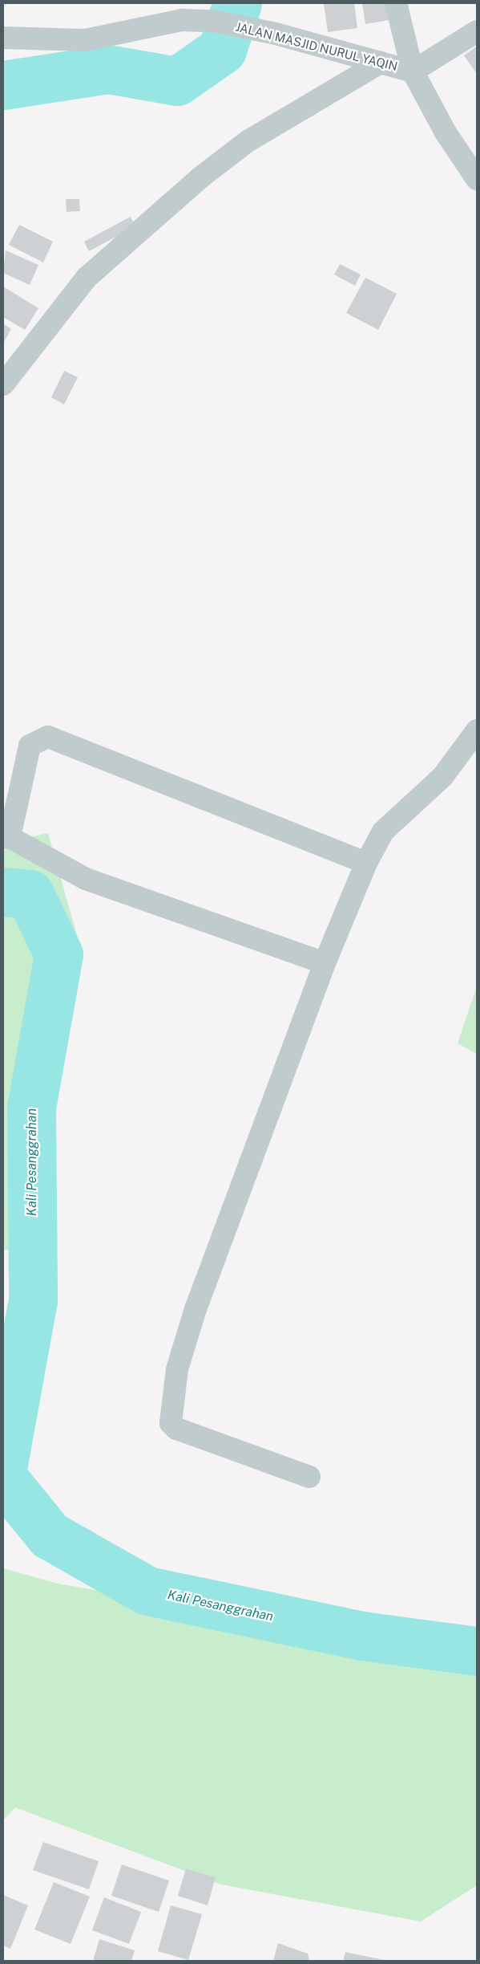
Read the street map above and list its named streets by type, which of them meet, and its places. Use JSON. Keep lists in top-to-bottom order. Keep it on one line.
{"streets":{"street":["JALAN MASJID NURUL YAQIN"]},"water":["Kali Pesanggrahan"]}
